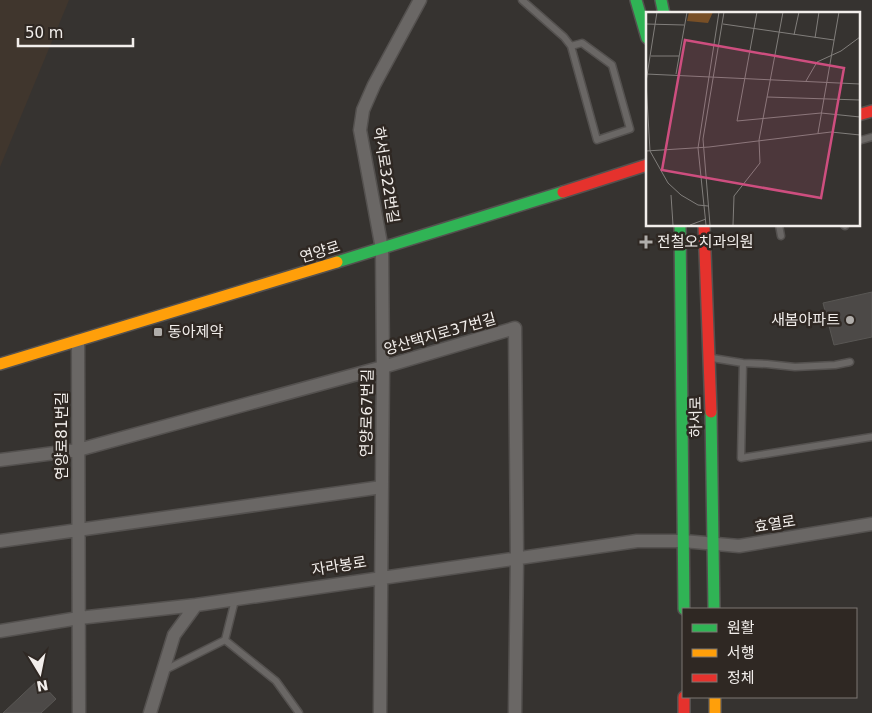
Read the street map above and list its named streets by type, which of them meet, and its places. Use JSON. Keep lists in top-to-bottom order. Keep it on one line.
{"streets":{"main road":["연양로","하서로"],"street":["하서로322번길","양산택지로37번길","연양로67번길","연양로81번길","효열로","자라봉로"]},"crossings":[["하서로322번길","연양로"],["하서로322번길","연양로67번길"],["연양로","연양로67번길"],["연양로","연양로81번길"],["양산택지로37번길","연양로67번길"],["양산택지로37번길","연양로81번길"],["양산택지로37번길","자라봉로"],["연양로67번길","자라봉로"],["하서로","효열로"],["하서로","자라봉로"],["연양로81번길","자라봉로"],["효열로","자라봉로"]],"places":{"health":["전철오치과의원"],"other":["새봄아파트"],"transit":["동아제약"]},"legend":["원활","서행","정체"],"scale_bar":"50 m","north":"bottom"}
